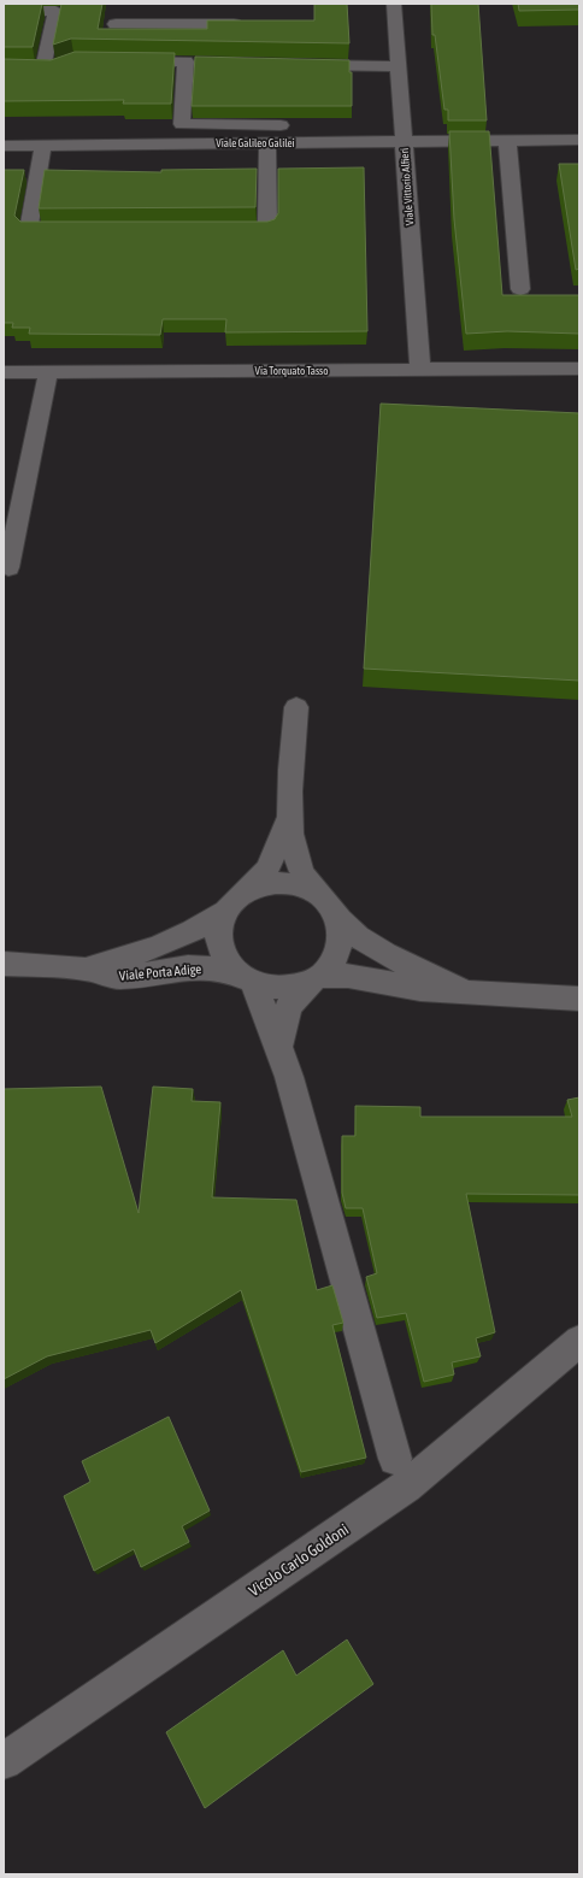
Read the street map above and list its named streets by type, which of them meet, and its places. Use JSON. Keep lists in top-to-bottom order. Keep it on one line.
{"streets":{"street":["Viale Galileo Galilei","Viale Vittorio Alfieri","Via Torquato Tasso","Viale Porta Adige","Vicolo Carlo Goldoni"]},"crossings":[["Viale Galileo Galilei","Viale Vittorio Alfieri"],["Viale Vittorio Alfieri","Via Torquato Tasso"]]}
